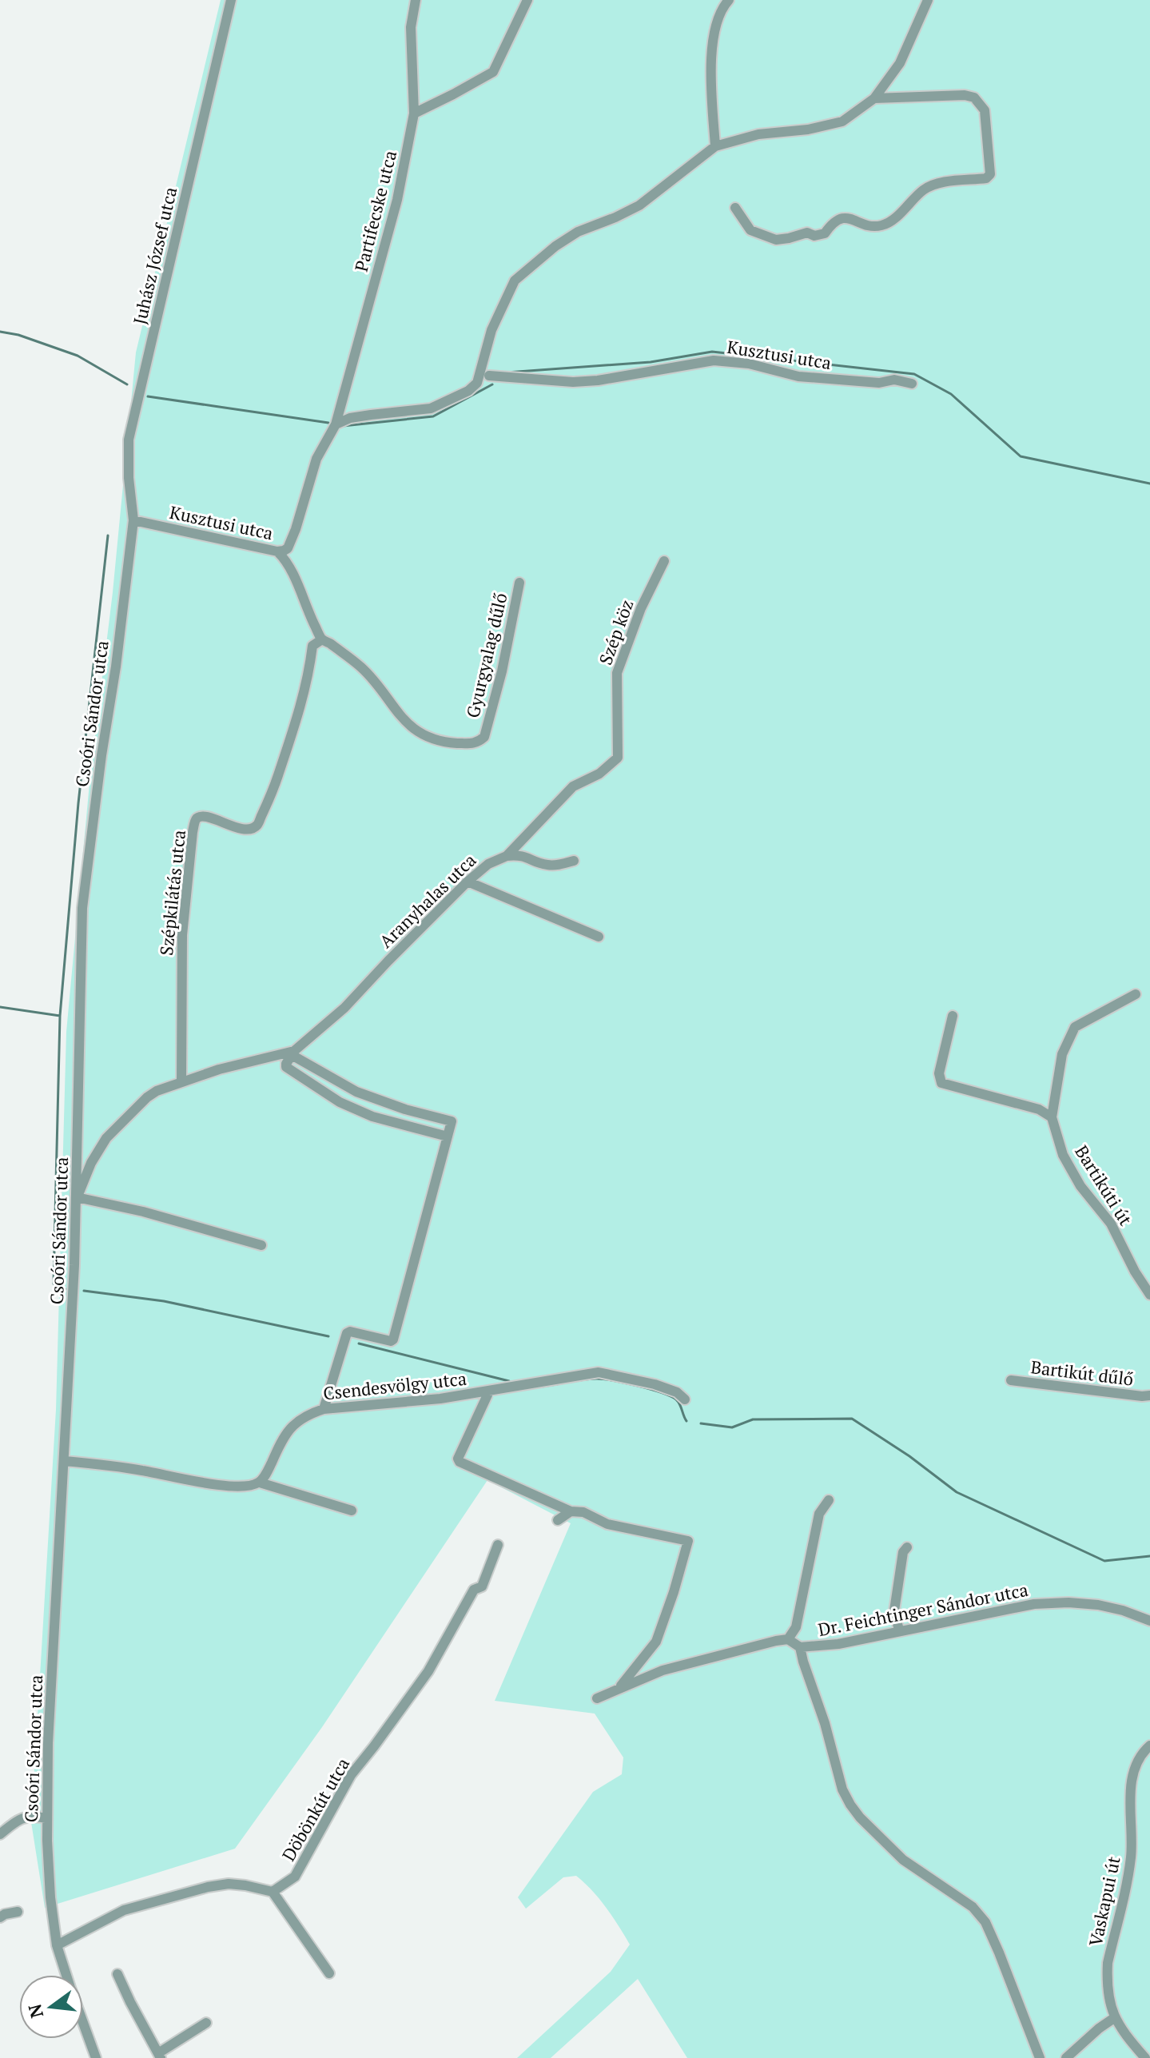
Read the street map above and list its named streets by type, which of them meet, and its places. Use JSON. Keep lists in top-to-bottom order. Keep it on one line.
{"streets":{"street":["Partifecske utca","Juhász József utca","Kusztusi utca","Szép köz","Gyurgyalag dűlő","Csoóri Sándor utca","Szépkilátás utca","Aranyhalas utca","Bartikúti út","Bartikút dűlő","Csendesvölgy utca","Dr. Feichtinger Sándor utca","Döbönkút utca","Vaskapui út"]},"crossings":[["Partifecske utca","Kusztusi utca"],["Juhász József utca","Kusztusi utca"],["Juhász József utca","Csoóri Sándor utca"],["Kusztusi utca","Gyurgyalag dűlő"],["Kusztusi utca","Csoóri Sándor utca"],["Szép köz","Aranyhalas utca"],["Gyurgyalag dűlő","Szépkilátás utca"],["Csoóri Sándor utca","Aranyhalas utca"],["Szépkilátás utca","Aranyhalas utca"]],"north":"left"}
